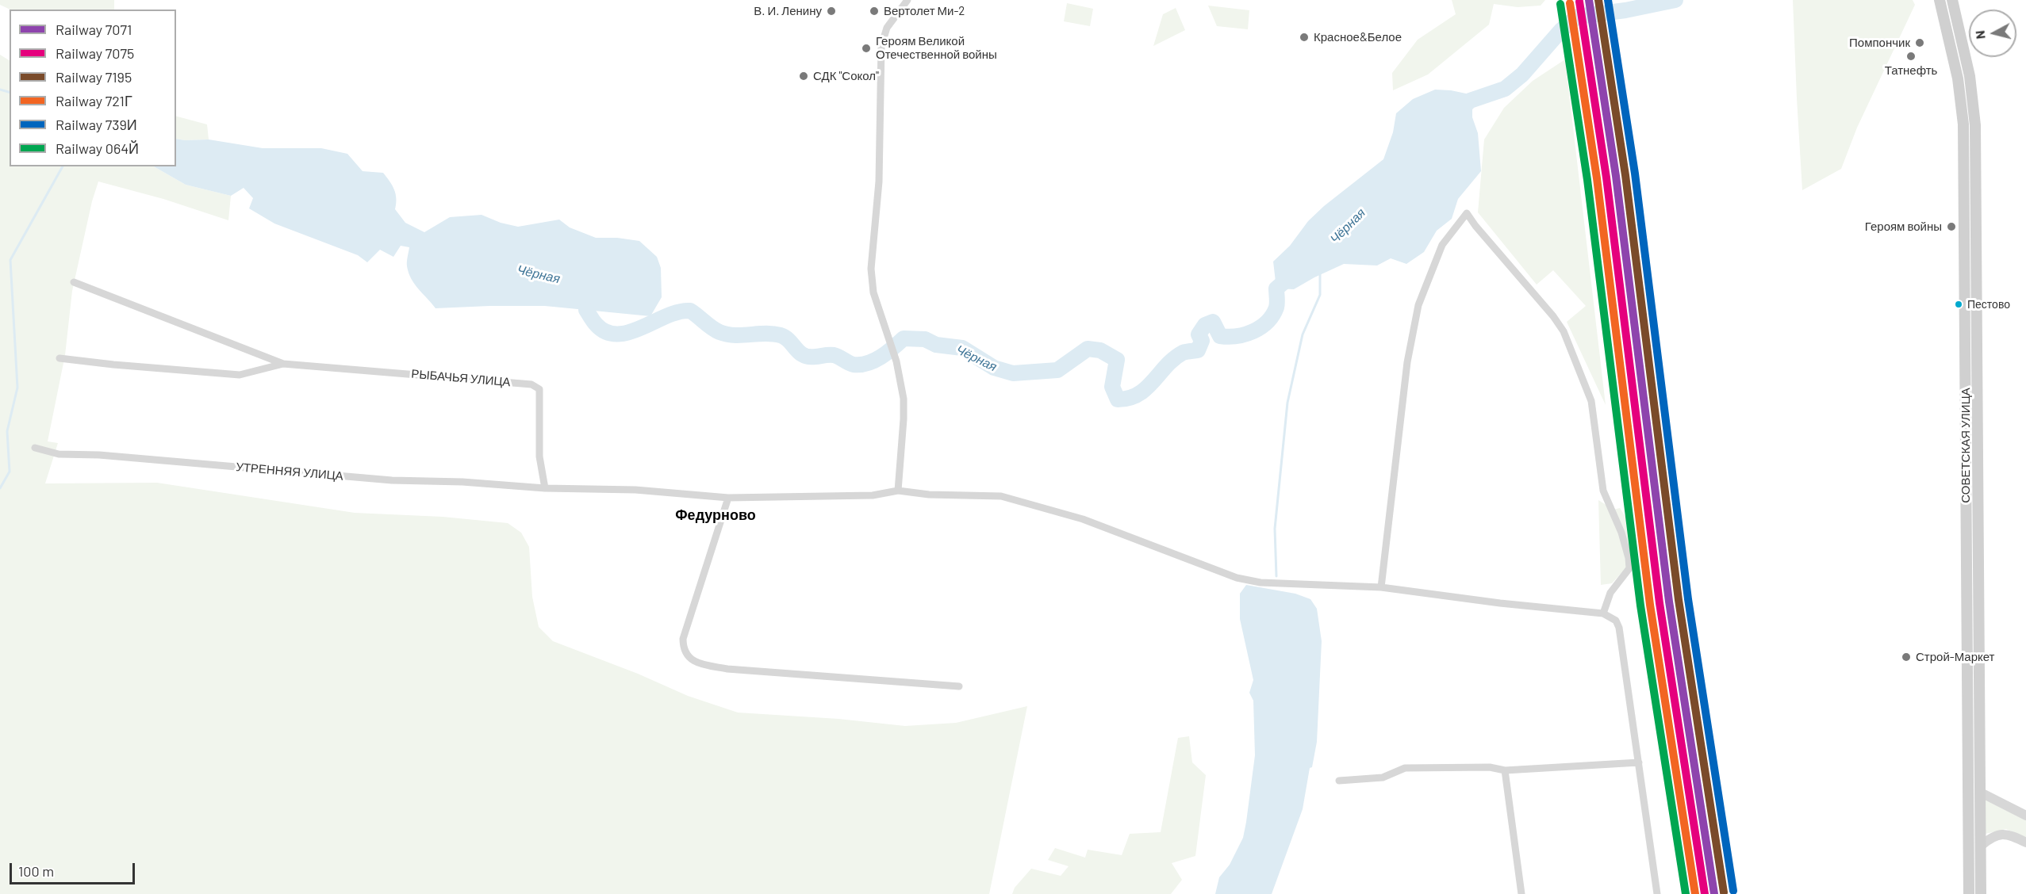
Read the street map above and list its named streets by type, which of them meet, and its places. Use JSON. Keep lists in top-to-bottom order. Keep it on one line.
{"streets":{"main road":["СОВЕТСКАЯ УЛИЦА"],"street":["РЫБАЧЬЯ УЛИЦА","УТРЕННЯЯ УЛИЦА"]},"crossings":[["РЫБАЧЬЯ УЛИЦА","УТРЕННЯЯ УЛИЦА"]],"districts":["Федурново"],"water":["Чёрная"],"places":["В. И. Ленину","Вертолет Ми-2","Красное&Белое","Помпончик","Героям Великой Отечественной войны","Татнефть","СДК \"Сокол\"","Героям войны","Пестово","Строй-Маркет"],"lines":["rail line 7071","rail line 7195","rail line 739И","rail line 7075","rail line 721Г","rail line 064Й"],"legend":["Railway 7071","Railway 7075","Railway 7195","Railway 721Г","Railway 739И","Railway 064Й"],"scale_bar":"100 m","north":"left"}
